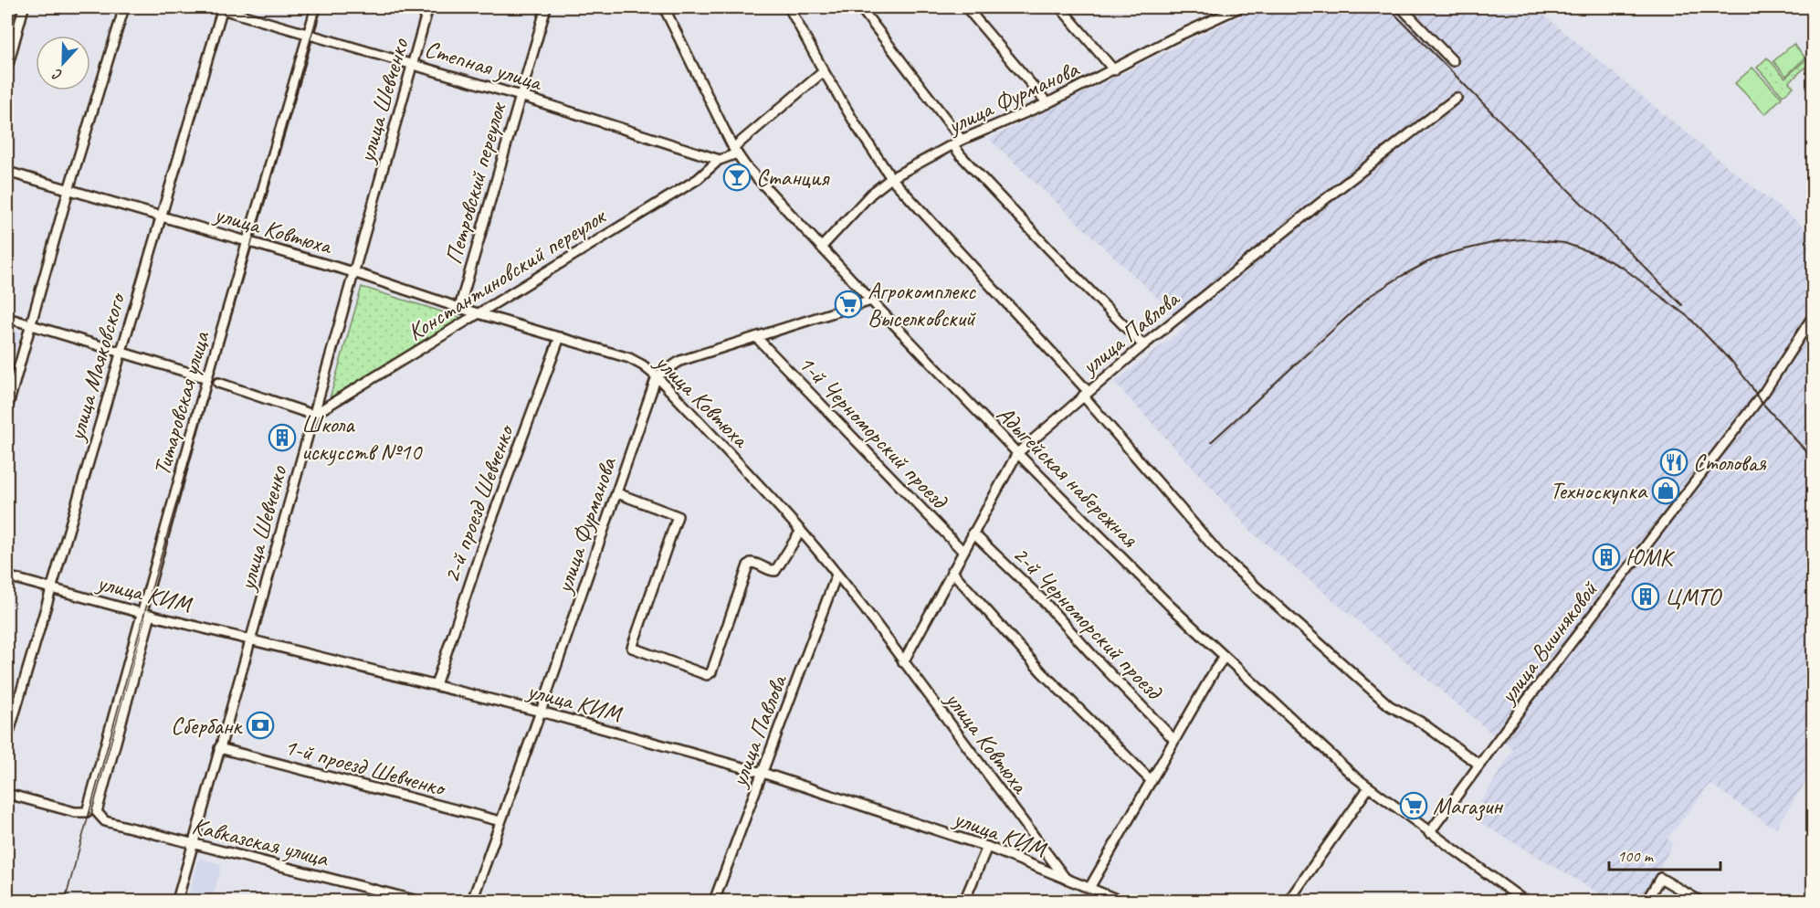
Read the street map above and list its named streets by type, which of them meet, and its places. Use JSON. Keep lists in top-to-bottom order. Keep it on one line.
{"streets":{"street":["Степная улица","улица Фурманова","улица Шевченко","Петровский переулок","улица Ковтюха","Константиновский переулок","улица Павлова","улица Маяковского","Титаровская улица","1-й Черноморский проезд","Адыгейская набережная","2-й проезд Шевченко","улица КИМ","2-й Черноморский проезд","улица Вишняковой","1-й проезд Шевченко","Кавказская улица"]},"crossings":[["Степная улица","улица Шевченко"],["Степная улица","Петровский переулок"],["Степная улица","улица Маяковского"],["Степная улица","Титаровская улица"],["Степная улица","Адыгейская набережная"],["улица Фурманова","улица Ковтюха"],["улица Фурманова","Адыгейская набережная"],["улица Фурманова","улица КИМ"],["улица Фурманова","1-й проезд Шевченко"],["улица Шевченко","улица Ковтюха"],["улица Шевченко","Константиновский переулок"],["улица Шевченко","улица КИМ"],["улица Шевченко","1-й проезд Шевченко"],["улица Шевченко","Кавказская улица"],["Петровский переулок","улица Ковтюха"],["улица Ковтюха","Константиновский переулок"],["улица Ковтюха","улица Павлова"],["улица Ковтюха","улица Маяковского"],["улица Ковтюха","Титаровская улица"],["улица Ковтюха","2-й проезд Шевченко"],["улица Ковтюха","улица КИМ"],["улица Павлова","1-й Черноморский проезд"],["улица Павлова","Адыгейская набережная"],["улица Павлова","улица КИМ"],["улица Павлова","2-й Черноморский проезд"],["улица Маяковского","улица КИМ"],["Титаровская улица","улица КИМ"],["Адыгейская набережная","улица Вишняковой"],["2-й проезд Шевченко","улица КИМ"],["улица КИМ","Кавказская улица"]],"places":{"bar":["Станция"],"supermarket":["Агрокомплекс Выселковский","Магазин"],"building":["Школа искусств №10","ЮМК","ЦМТО"],"restaurant":["Столовая"],"shop":["Техноскупка"],"bank":["Сбербанк"]},"scale_bar":"100 m","north":"bottom"}
